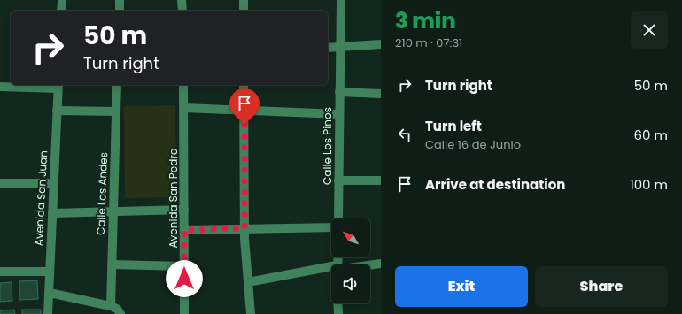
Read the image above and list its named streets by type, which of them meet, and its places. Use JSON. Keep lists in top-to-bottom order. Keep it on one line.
{"streets":{"street":["Calle Los Pinos","Calle Los Andes","Avenida San Juan","Avenida San Pedro"]},"north":"top left","page":{"heading":["3 min","210 m · 07:31"],"turn":["50 m","Turn right"],"list":[{"name":"Turn right","value":"50 m"},{"name":"Turn left","note":"Calle 16 de Junio","value":"60 m"},{"name":"Arrive at destination","value":"100 m"}],"buttons":["Exit","Share"]}}
